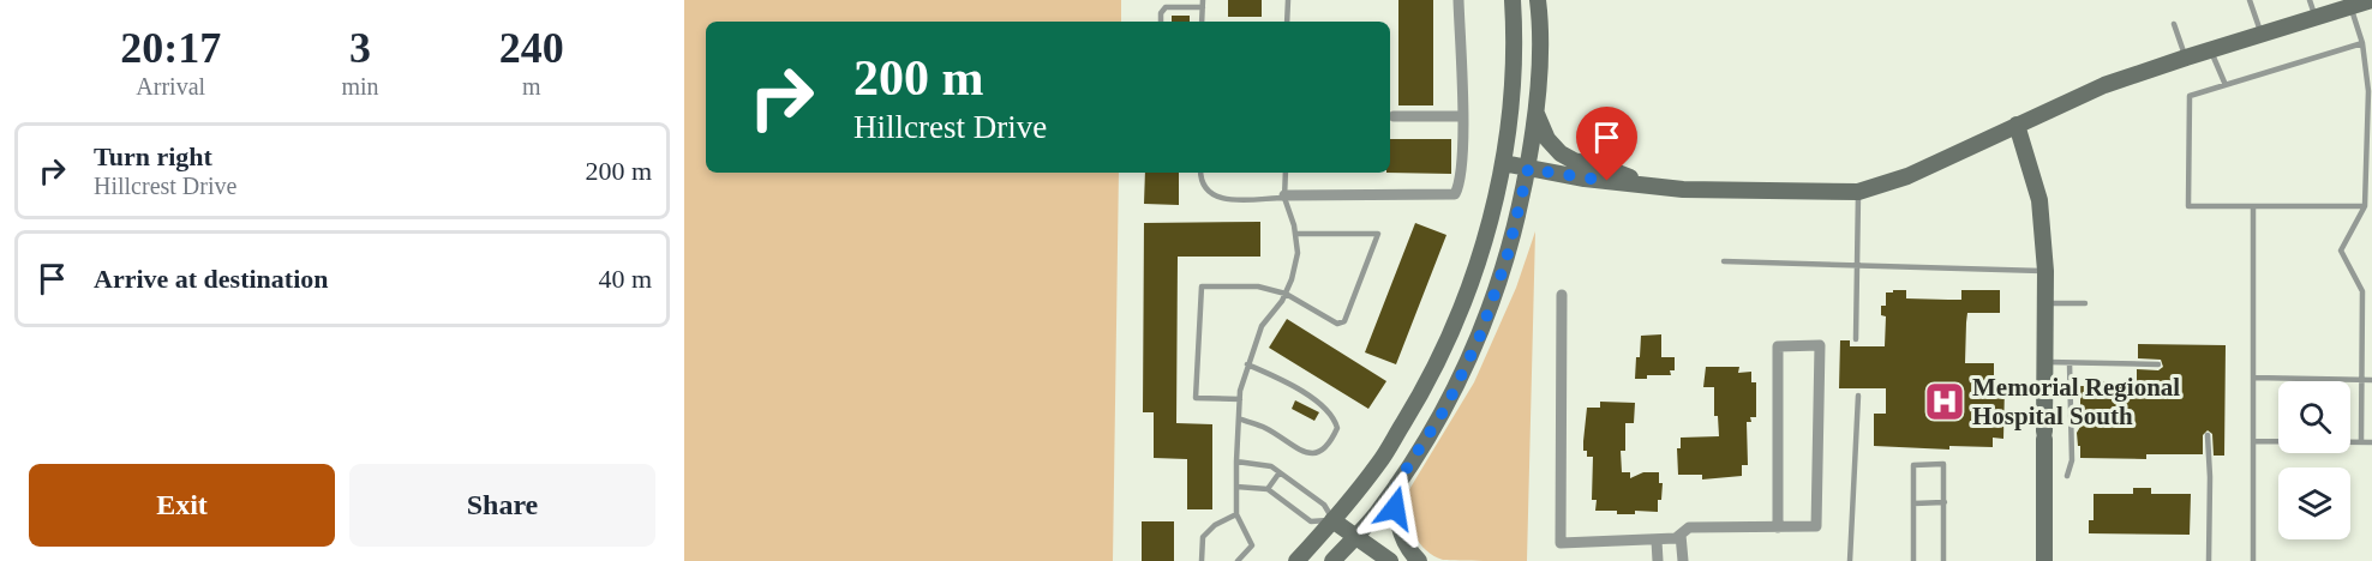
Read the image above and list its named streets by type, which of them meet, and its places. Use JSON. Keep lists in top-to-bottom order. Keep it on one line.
{"places":{"hospital":["Memorial Regional Hospital South"]},"page":{"eta":["20:17","Arrival","3","min","240","m"],"turn":["200 m","Hillcrest Drive"],"list":[{"name":"Turn right","note":"Hillcrest Drive","value":"200 m"},{"name":"Arrive at destination","value":"40 m"}],"buttons":["Exit","Share"]}}
